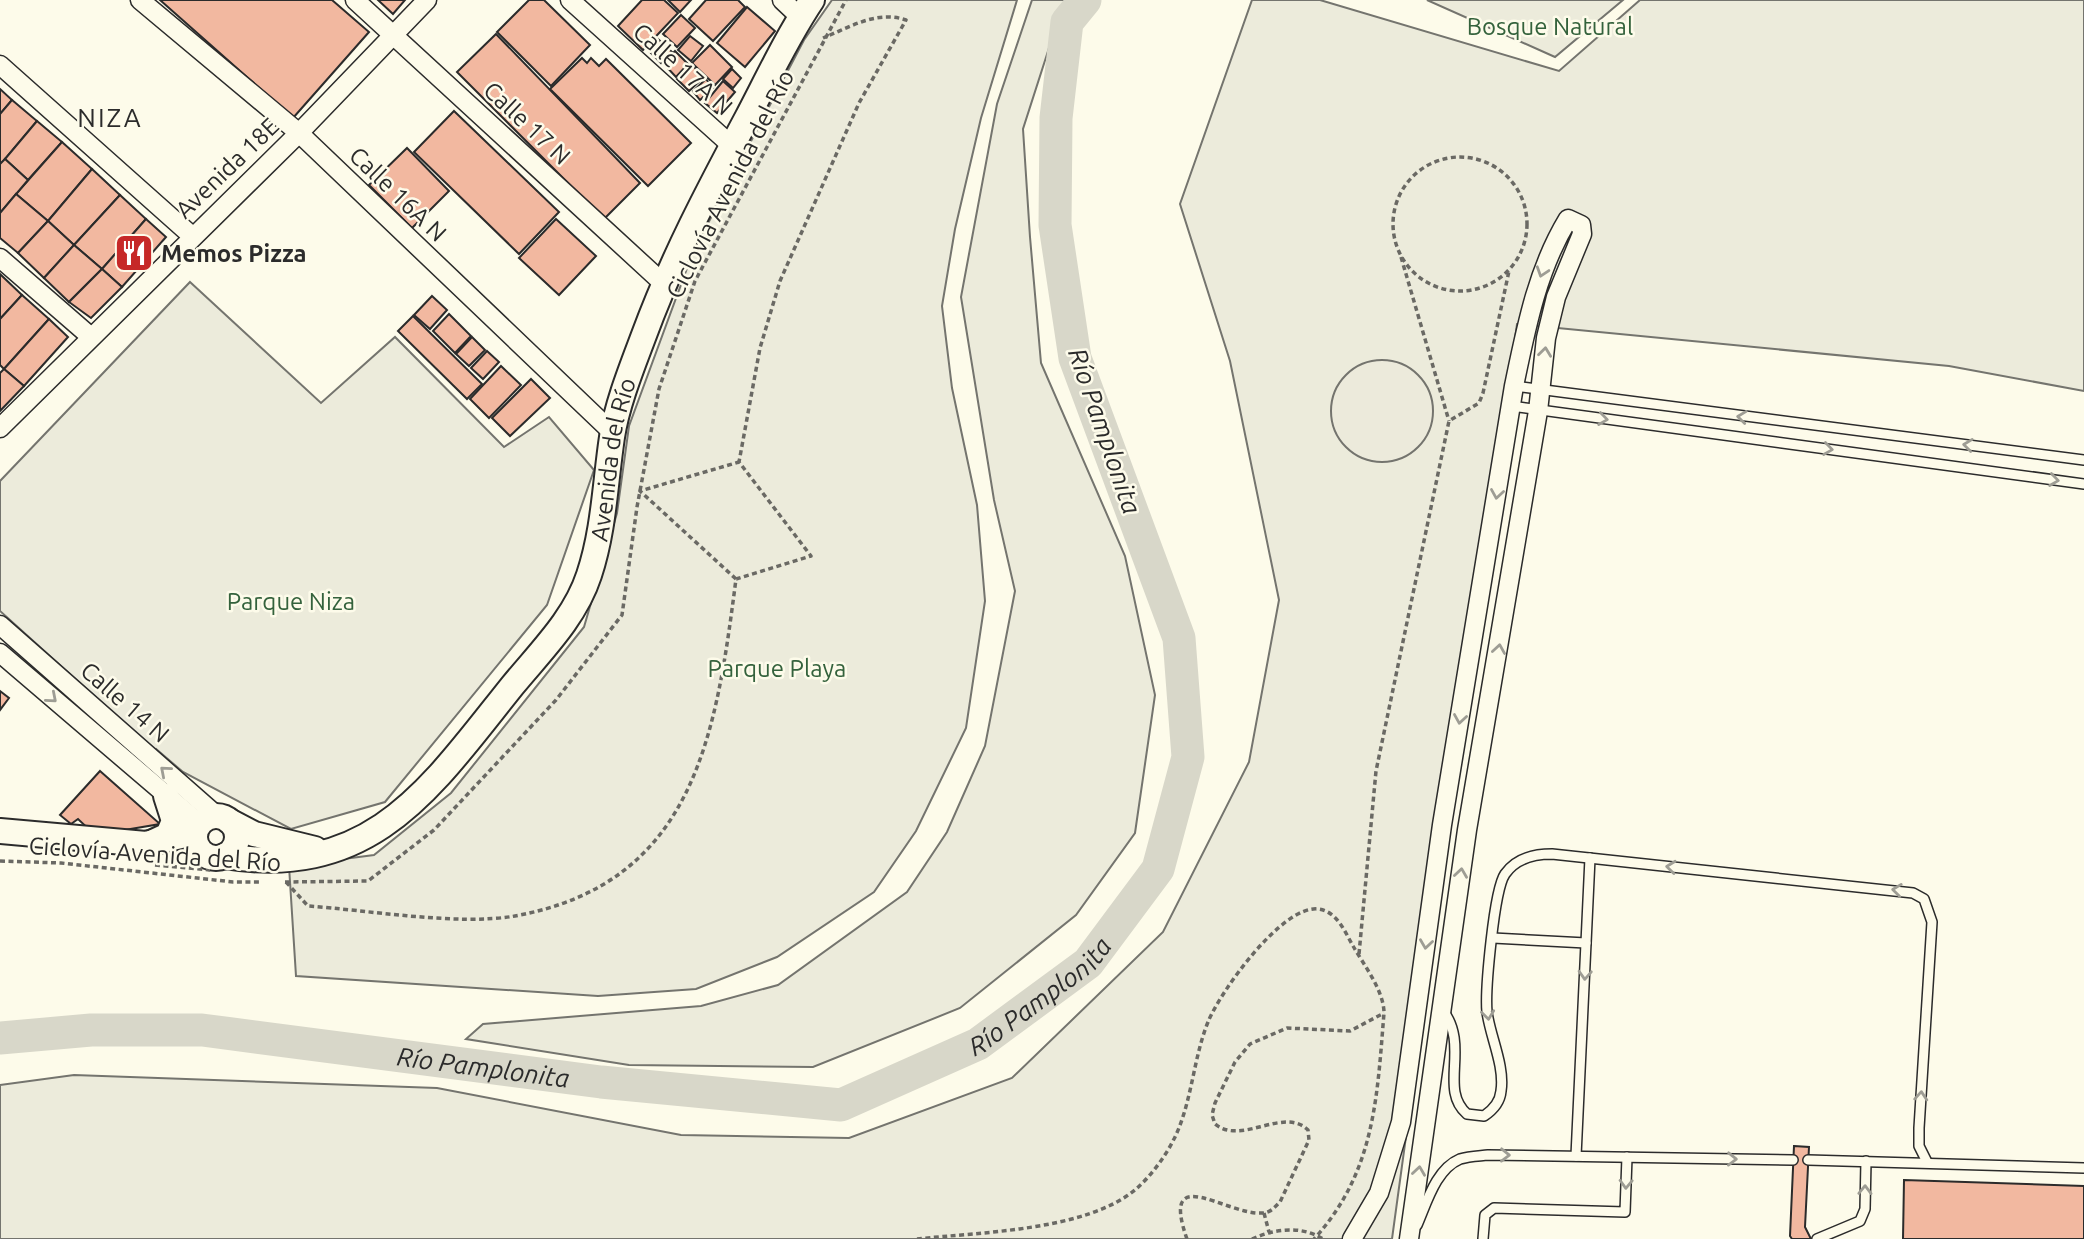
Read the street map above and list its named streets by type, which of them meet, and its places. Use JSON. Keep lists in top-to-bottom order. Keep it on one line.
{"streets":{"main road":["Avenida del Río"],"street":["Calle 17A N","Calle 17 N","Avenida 18E","Calle 16A N","Calle 14 N"],"path":["Ciclovía Avenida del Río"]},"crossings":[["Calle 17A N","Avenida del Río"],["Calle 17 N","Avenida 18E"],["Calle 17 N","Avenida del Río"],["Avenida 18E","Calle 16A N"],["Calle 16A N","Avenida del Río"]],"districts":["NIZA"],"water":["Río Pamplonita"],"parks":["Bosque Natural","Parque Niza","Parque Playa"],"places":{"restaurant":["Memos Pizza"]}}
